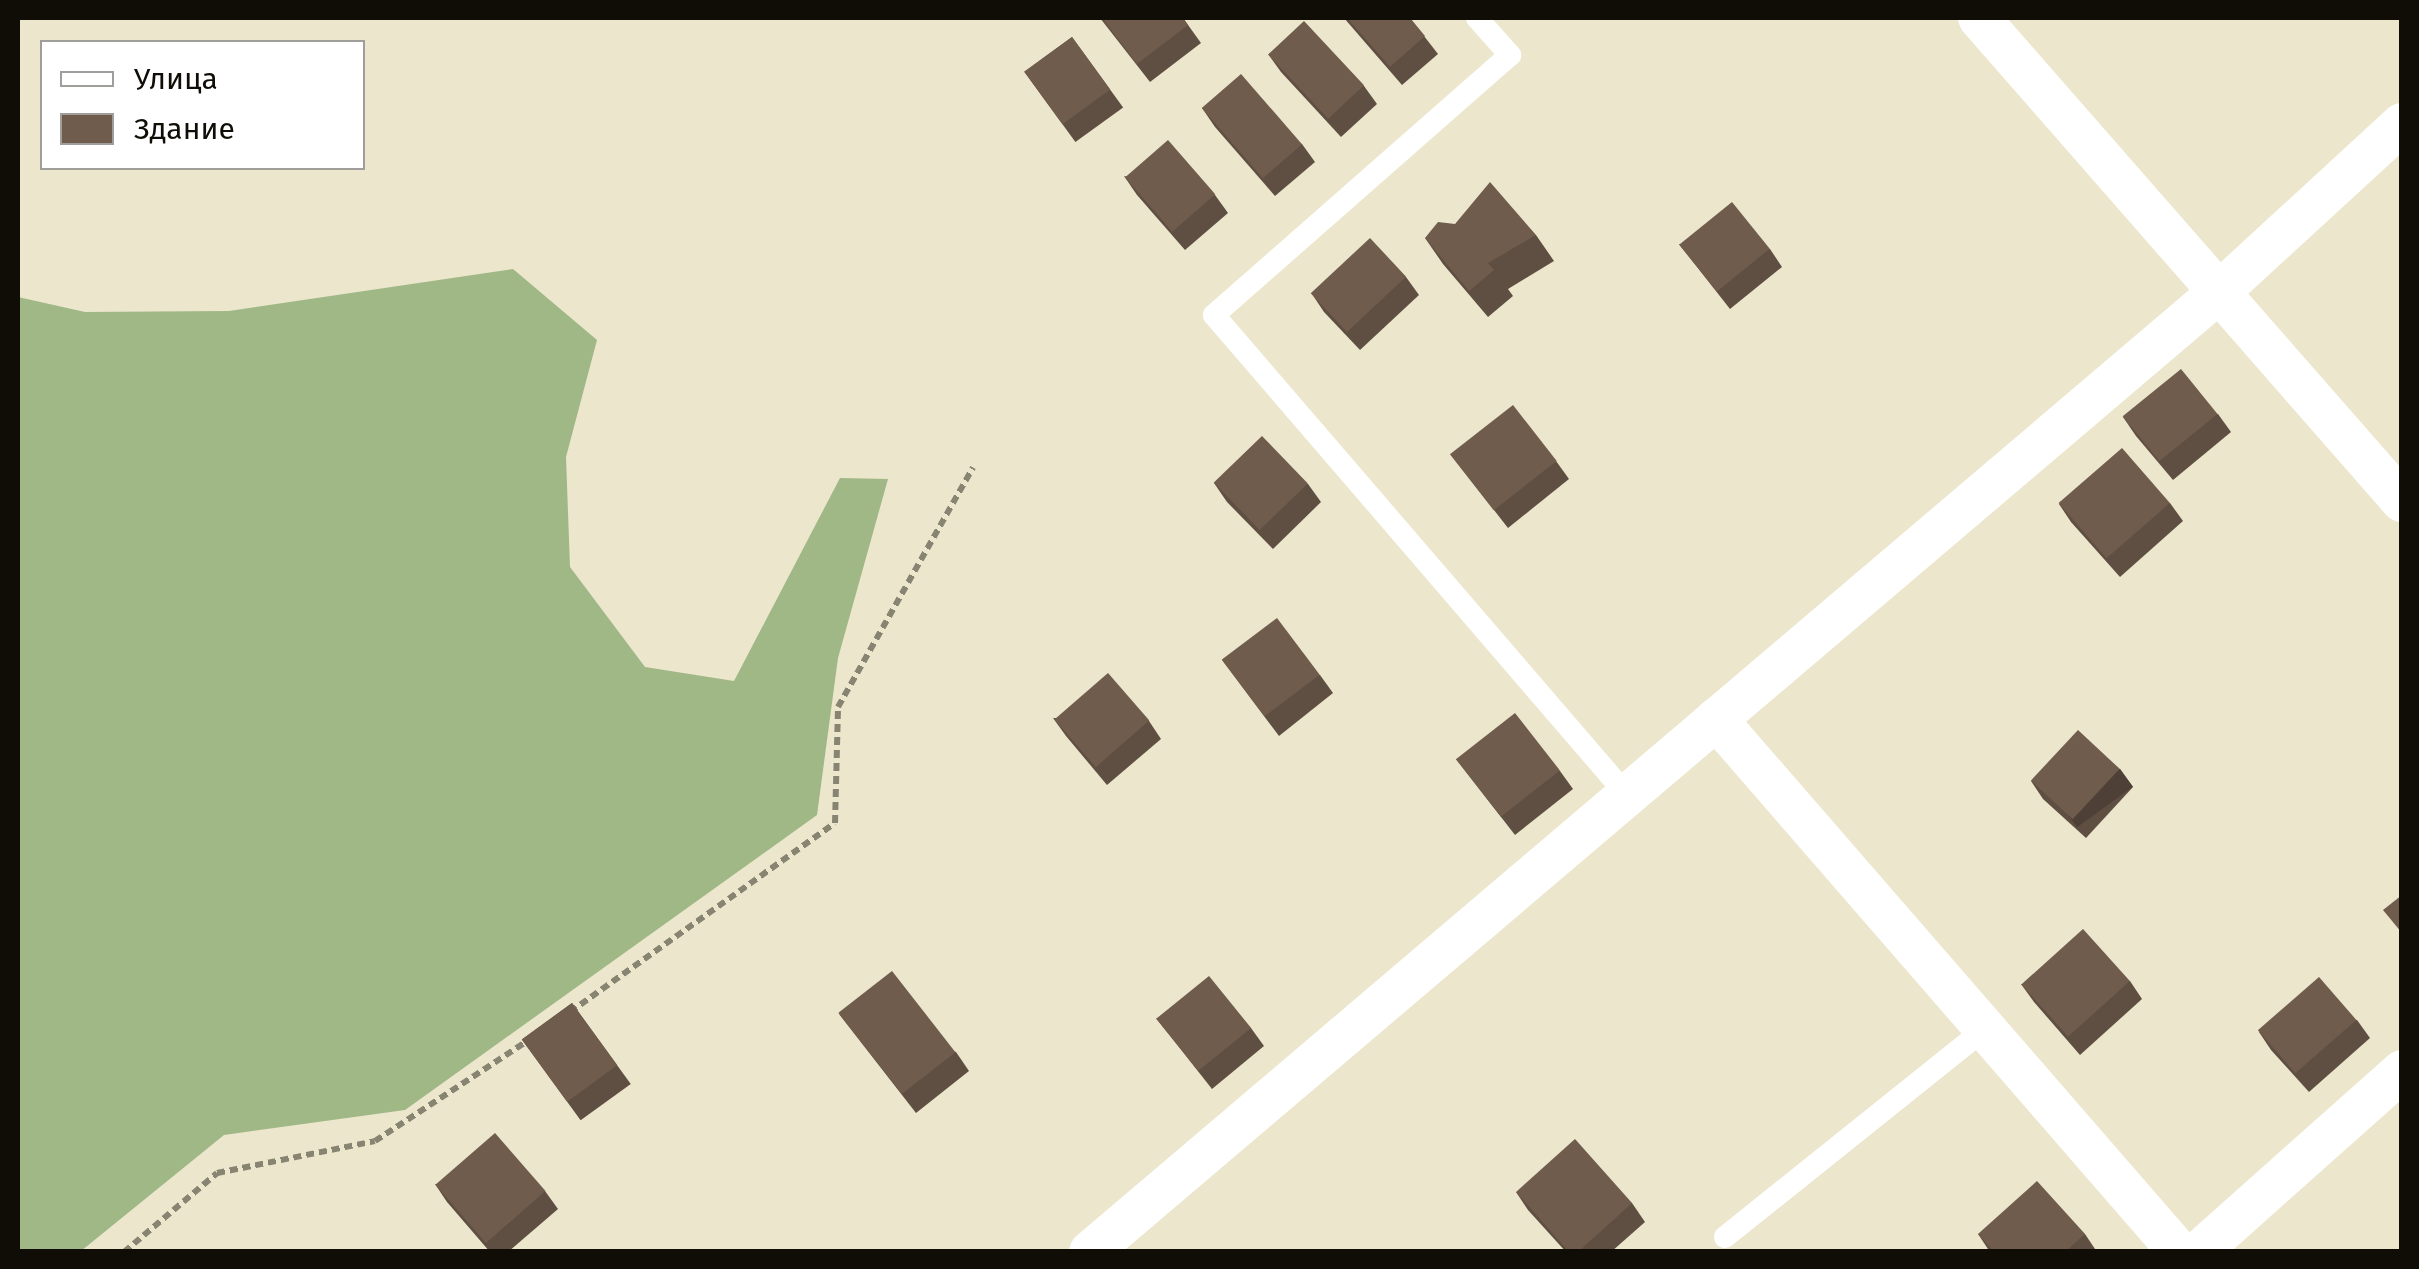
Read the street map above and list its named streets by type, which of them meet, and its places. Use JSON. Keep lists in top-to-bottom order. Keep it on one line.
{"legend":["Улица","Здание"]}
